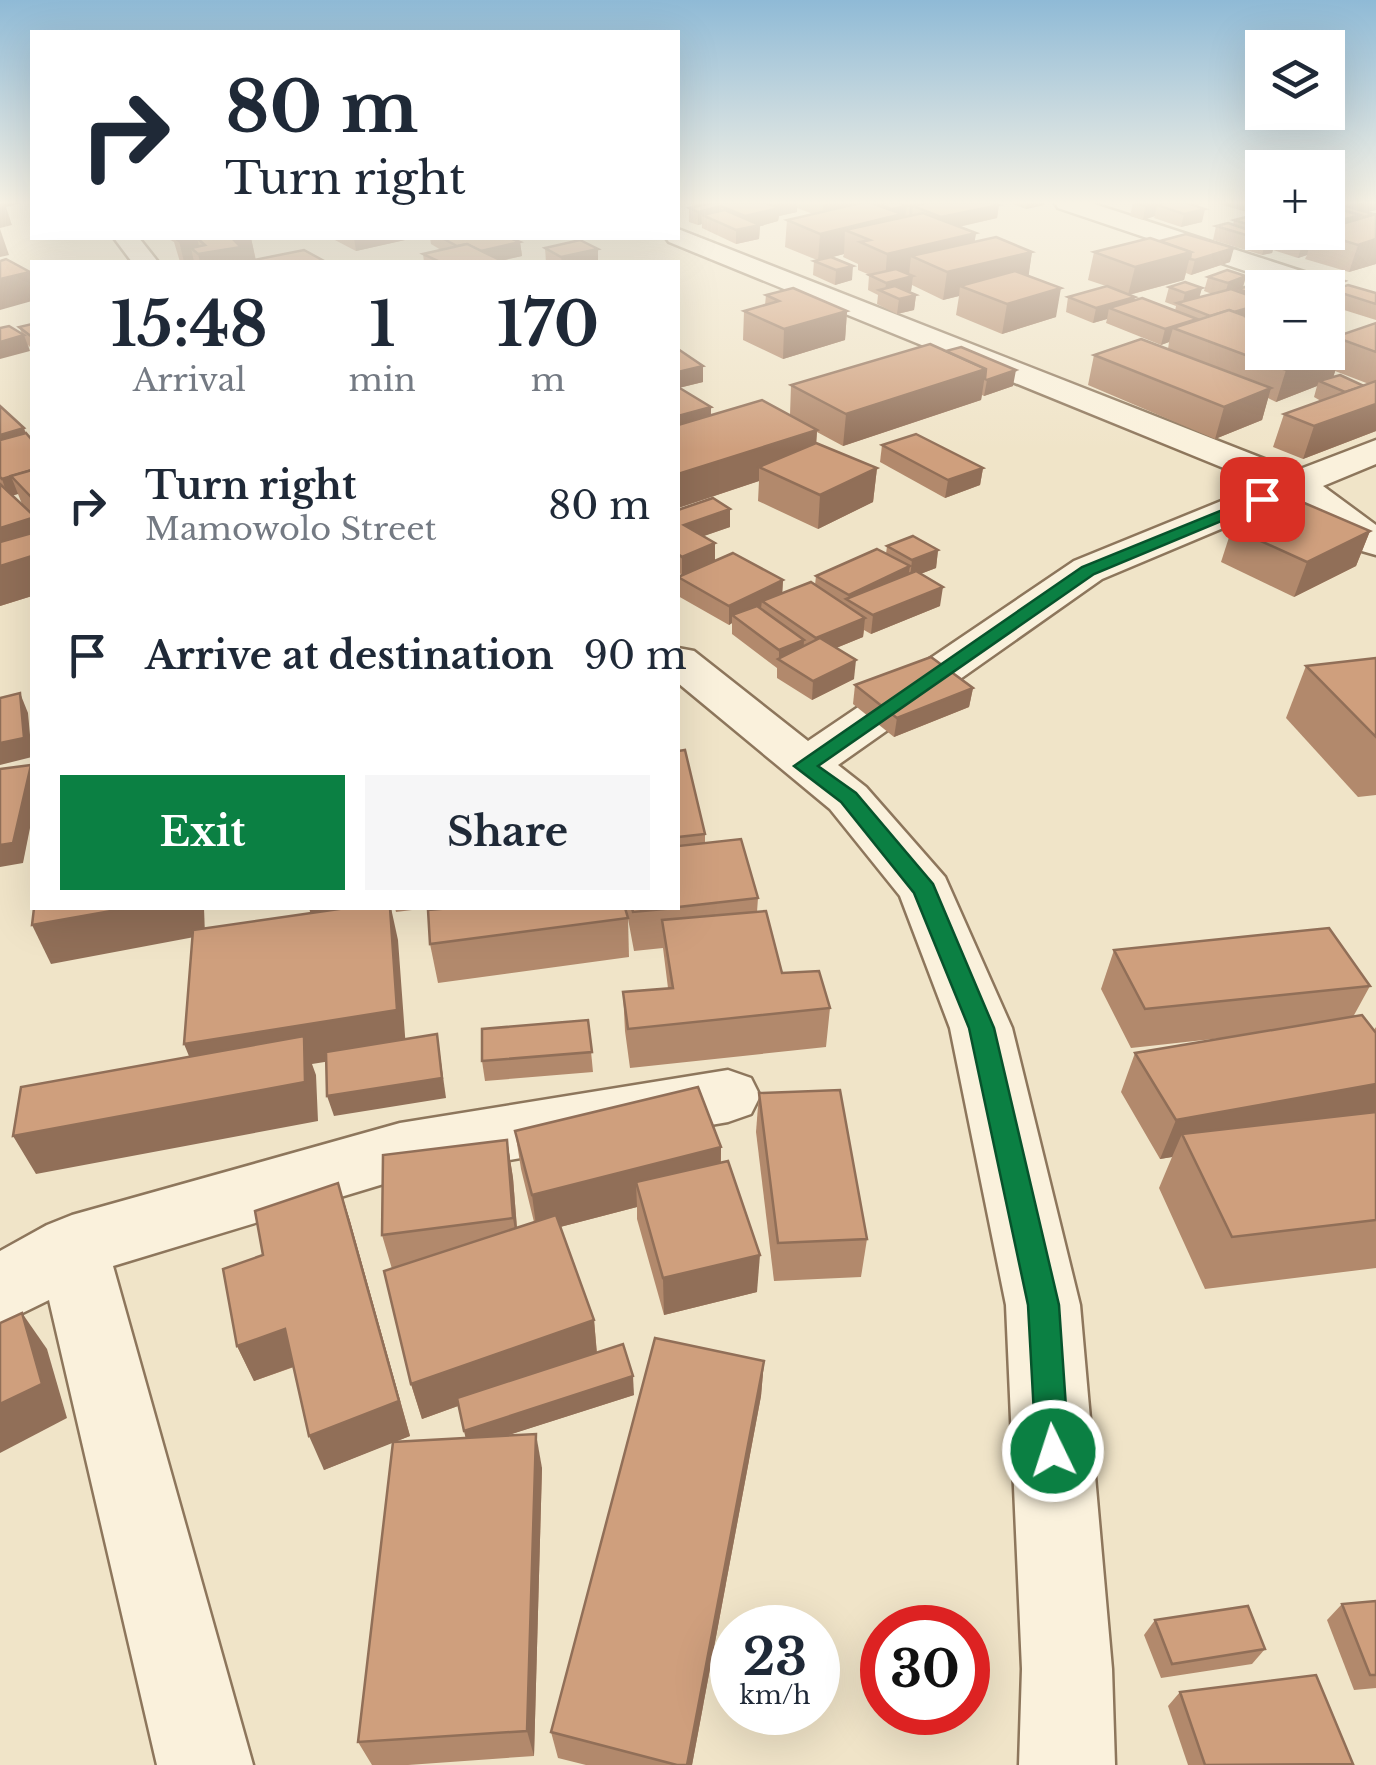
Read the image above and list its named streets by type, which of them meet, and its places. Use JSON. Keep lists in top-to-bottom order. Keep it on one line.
{"page":{"map_buttons":["+","−"],"turn":["80 m","Turn right"],"eta":["15:48","Arrival","1","min","170","m"],"list":[{"name":"Turn right","note":"Mamowolo Street","value":"80 m"},{"name":"Arrive at destination","value":"90 m"}],"buttons":["Exit","Share"],"speed":"23 km/h","limit":"30"}}
